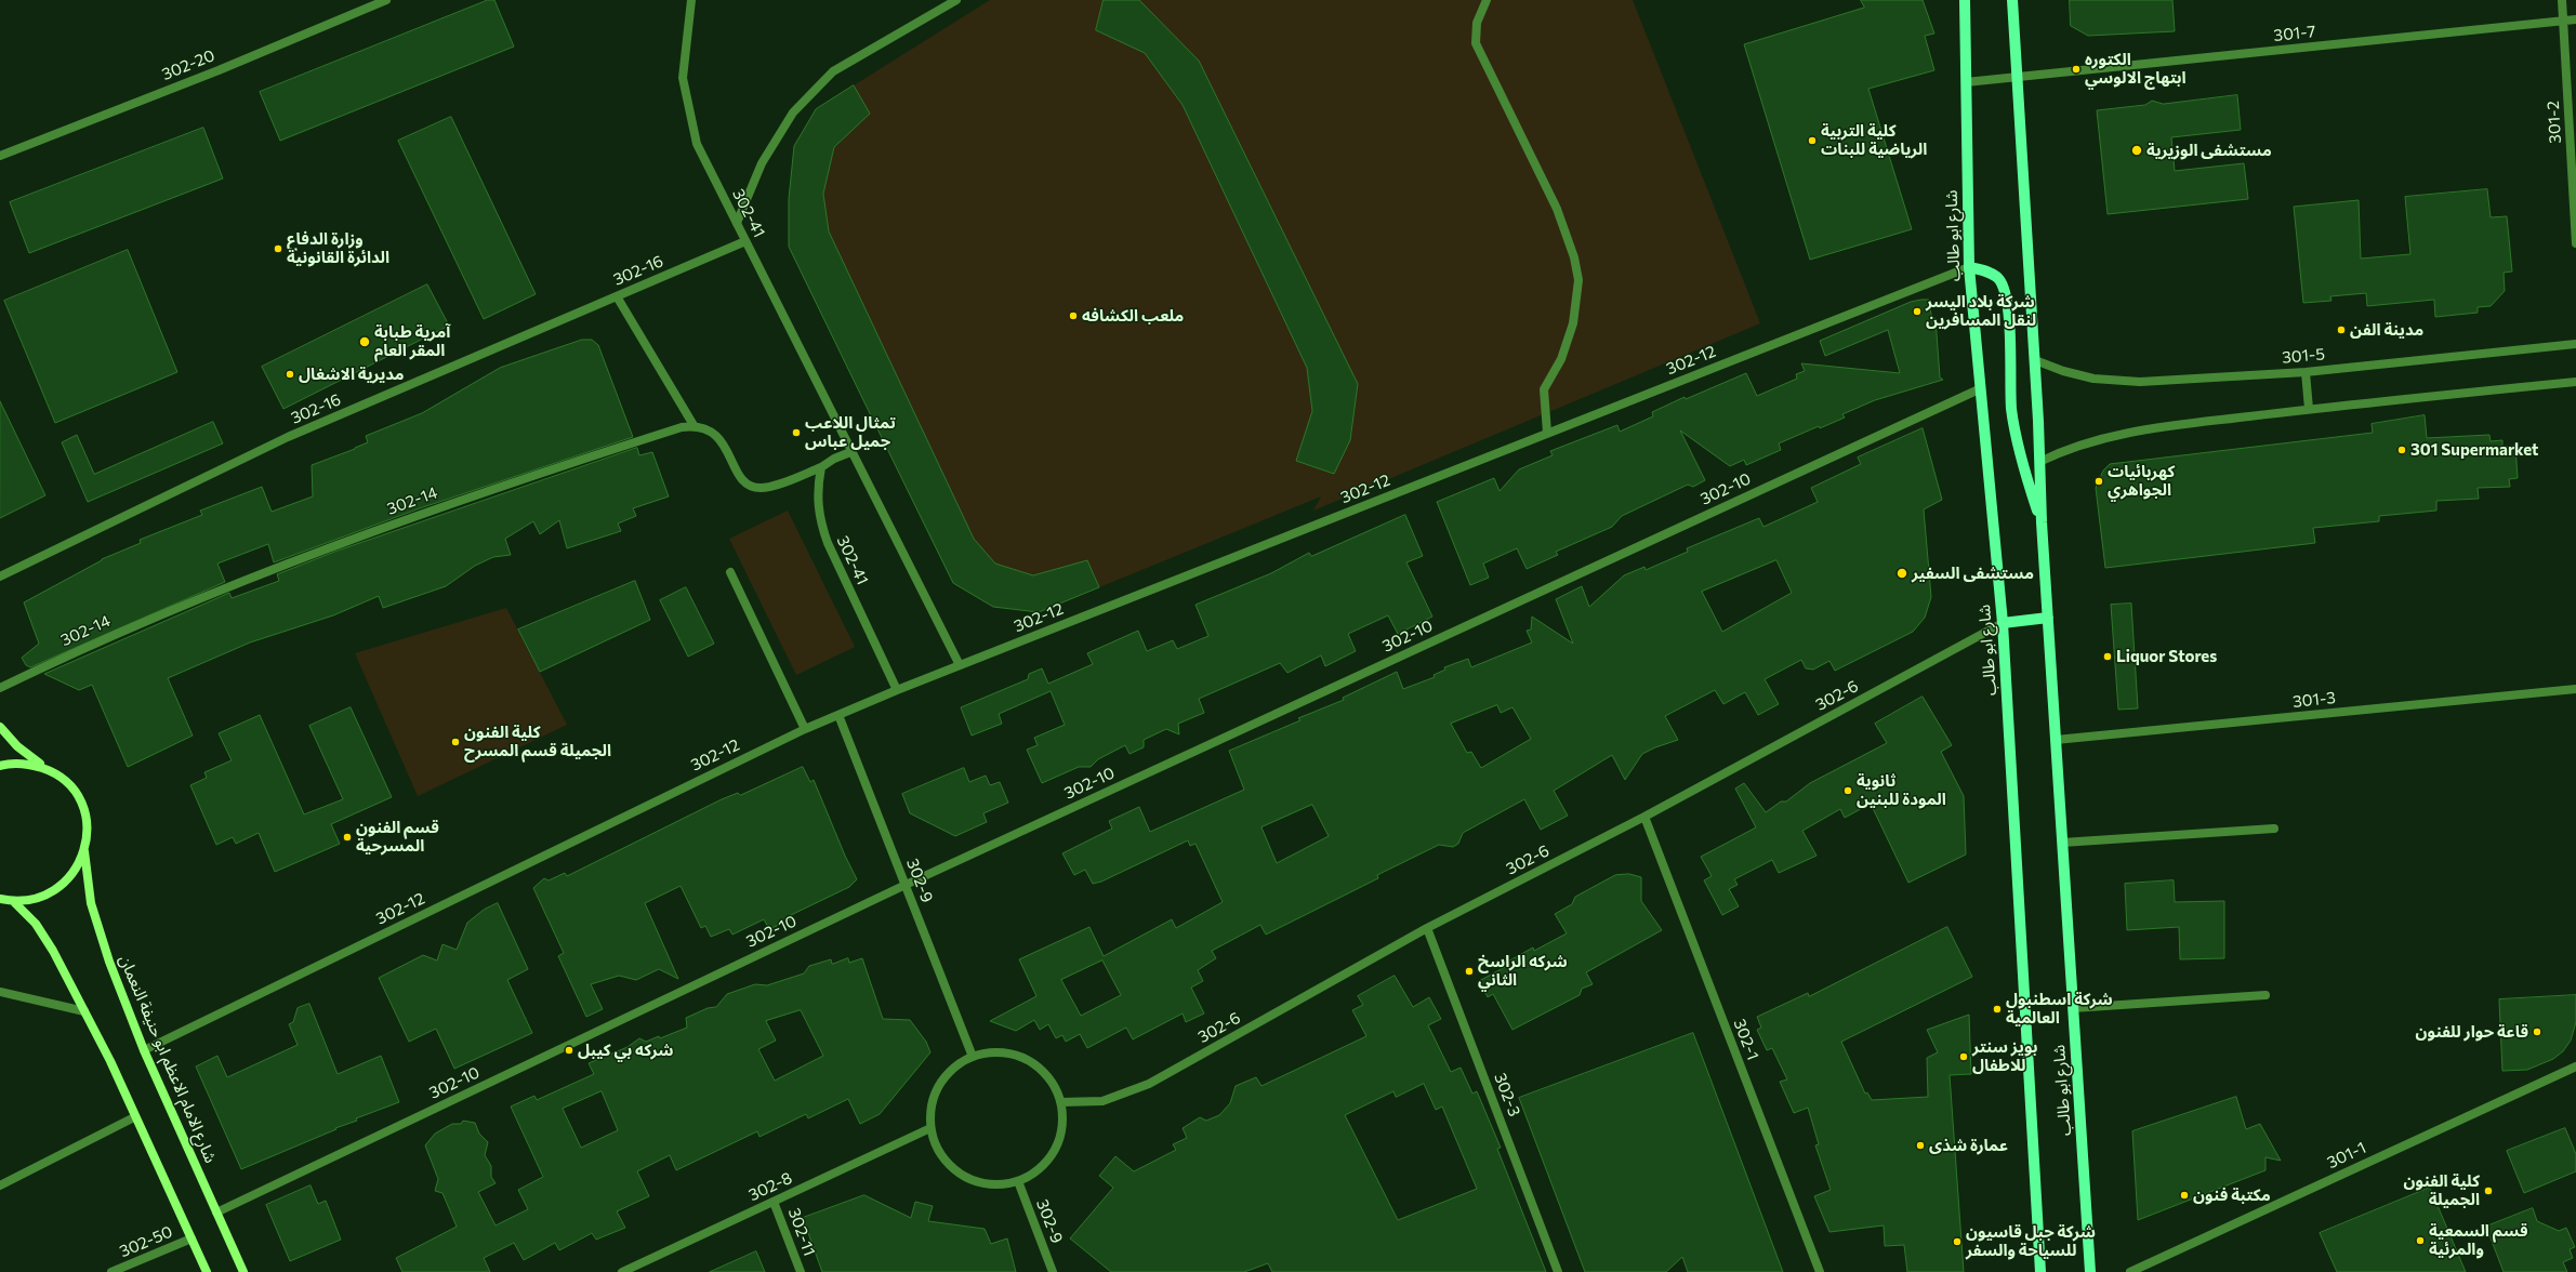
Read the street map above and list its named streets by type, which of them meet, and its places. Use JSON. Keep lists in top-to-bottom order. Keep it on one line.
{"streets":{"main road":["شارع ابو طالب","شارع الامام الاعظم ابو حنيفة النعمان"],"street":["301-7","302-20","301-2","302-41","302-16","301-5","302-12","302-10","302-14","302-6","301-3","302-9","302-1","302-3","301-1","302-8","302-11","302-50"]},"crossings":[["301-7","301-2"],["301-7","شارع ابو طالب"],["302-41","302-16"],["302-41","302-12"],["شارع ابو طالب","301-5"],["شارع ابو طالب","302-12"],["شارع ابو طالب","302-10"],["شارع ابو طالب","302-6"],["شارع ابو طالب","301-3"],["302-12","302-9"],["302-12","شارع الامام الاعظم ابو حنيفة النعمان"],["302-10","302-9"],["302-10","شارع الامام الاعظم ابو حنيفة النعمان"],["302-6","302-9"],["302-6","302-1"],["302-6","302-3"],["302-6","302-8"],["302-9","302-8"],["302-8","302-11"]],"places":["الكتوره ابتهاج الالوسي","كلية التربية الرياضية للبنات","مستشفى الوزيرية","وزارة الدفاع الدائرة القانونية","شركة بلاد اليسر لنقل المسافرين","ملعب الكشافه","مدينة الفن","آمرية طبابة المقر العام","مديرية الاشغال","تمثال اللاعب جميل عباس","301 Supermarket","كهربائيات الجواهري","مستشفى السفير","Liquor Stores","كلية الفنون الجميلة قسم المسرح","ثانوية المودة للبنين","قسم الفنون المسرحية","شركه الراسخ الثاني","شركة اسطنبول العالمية","قاعة حوار للفنون","شركه بي كيبل","بويز سنتر للاطفال","عمارة شذى","كلية الفنون الجميلة","مكتبة فنون","قسم السمعية والمرئية","شركة جبل قاسيون للسياحة والسفر"]}
